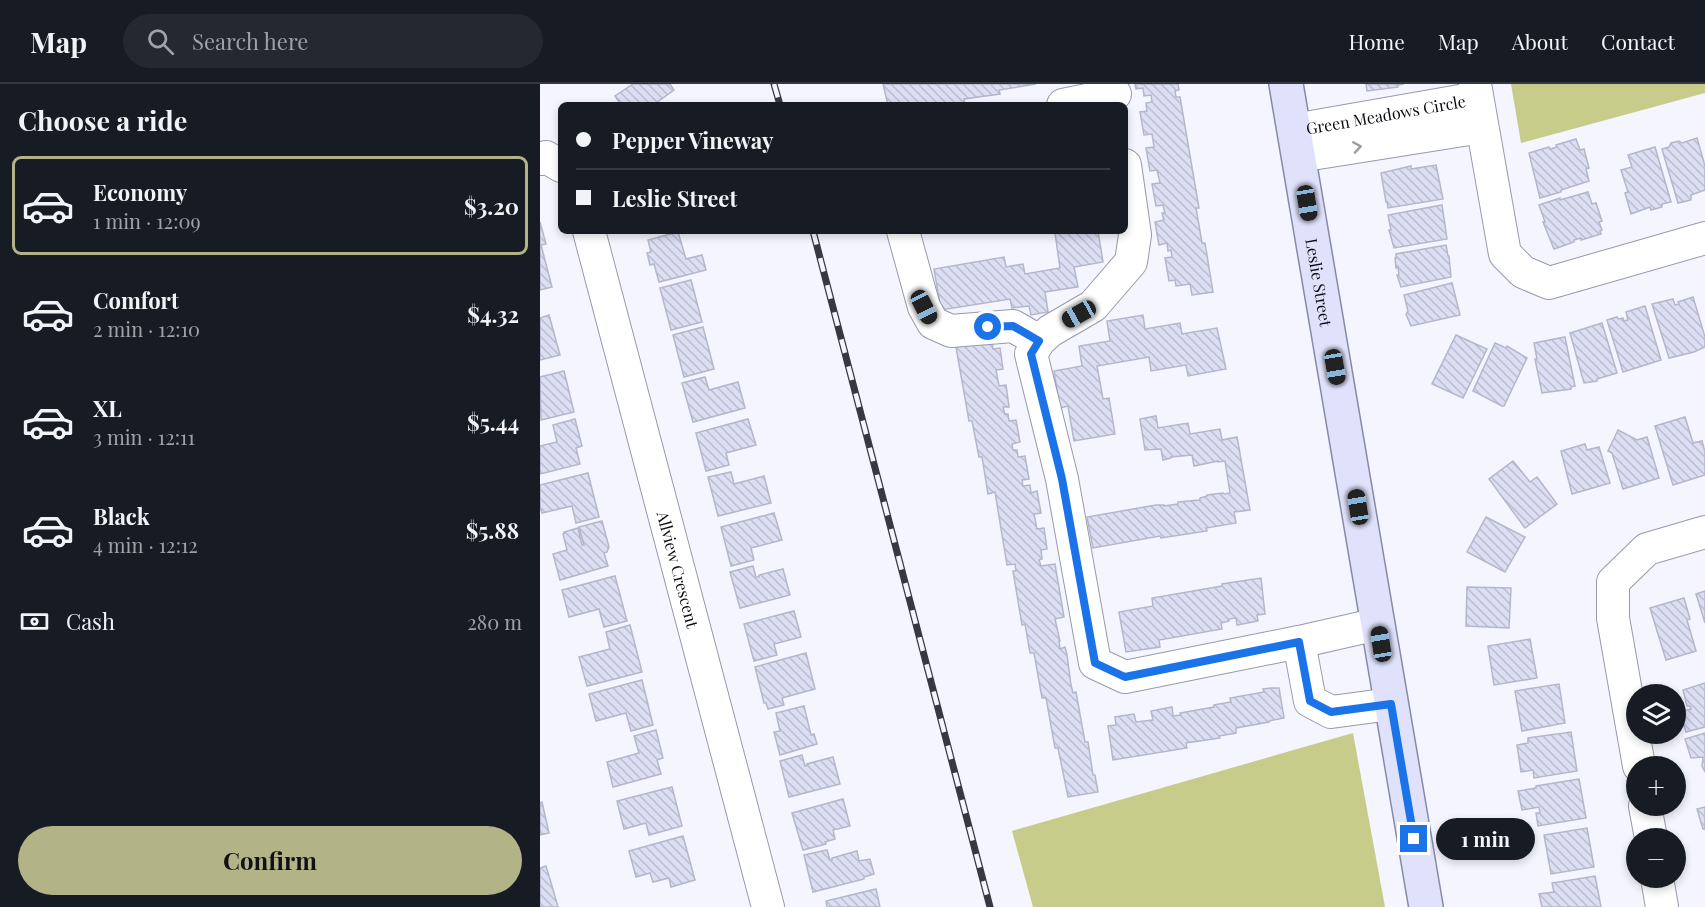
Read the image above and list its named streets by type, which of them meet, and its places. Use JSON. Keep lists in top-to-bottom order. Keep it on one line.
{"streets":{"main road":["Leslie Street"],"street":["Green Meadows Circle","Allview Crescent"]},"crossings":[["Green Meadows Circle","Leslie Street"]],"page":{"header":"Map","search":"Search here","nav":["Home","Map","About","Contact"],"heading":"Choose a ride","banner":["Pepper Vineway","Leslie Street"],"list":[{"name":"Economy","note":"1 min · 12:09","value":"$3.20"},{"name":"Comfort","note":"2 min · 12:10","value":"$4.32"},{"name":"XL","note":"3 min · 12:11","value":"$5.44"},{"name":"Black","note":"4 min · 12:12","value":"$5.88"}],"pay":["Cash","280 m"],"map_buttons":["+","−"],"buttons":"Confirm","bubble":"1 min"}}
